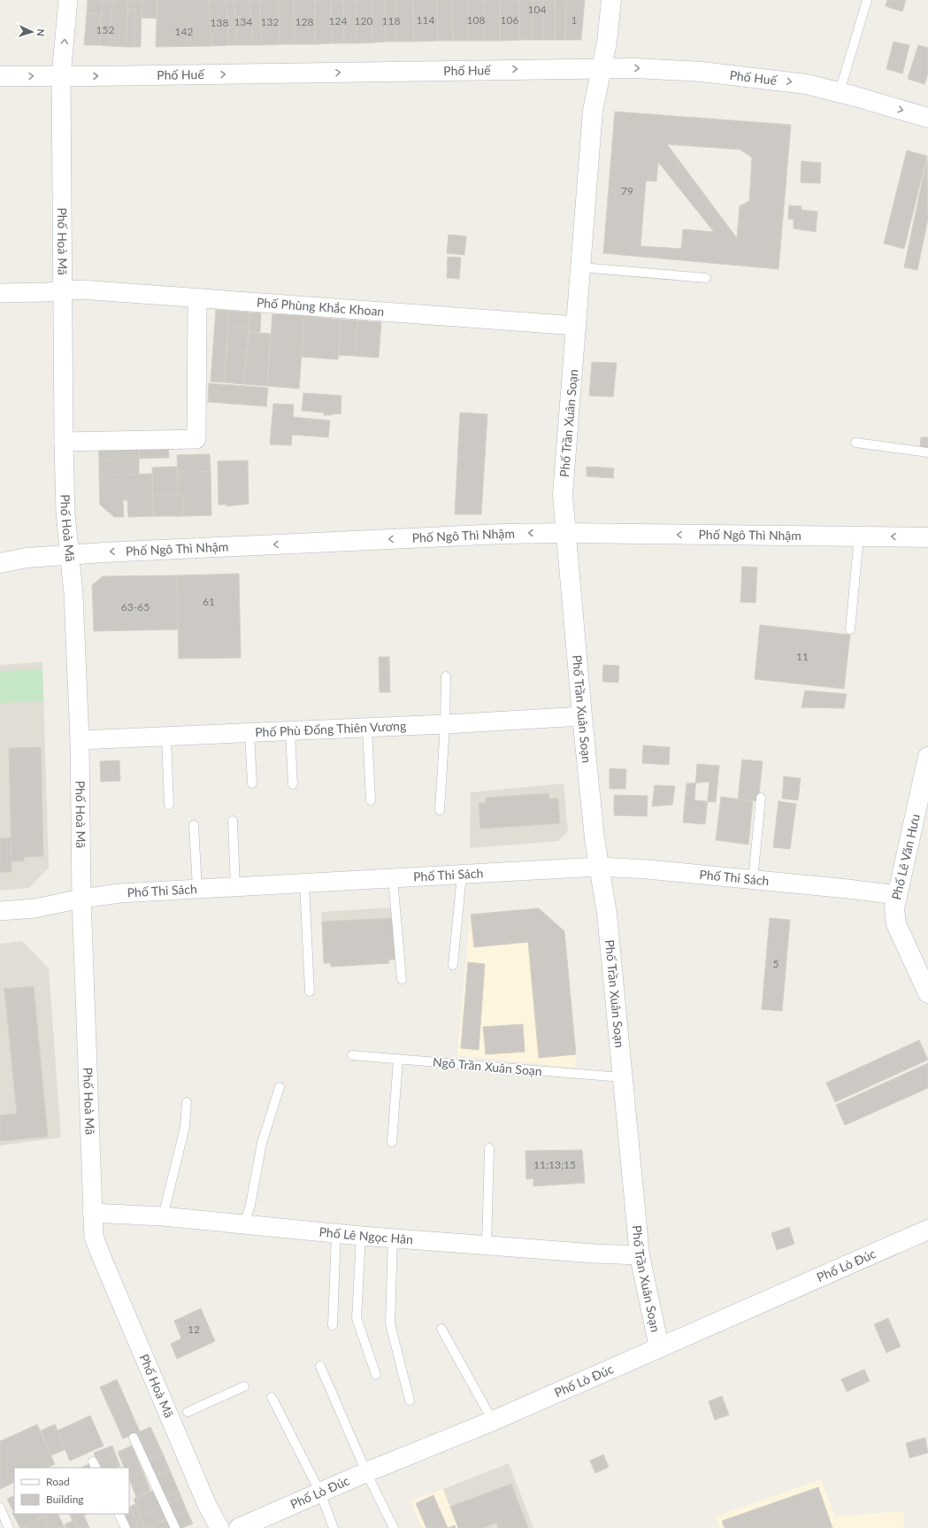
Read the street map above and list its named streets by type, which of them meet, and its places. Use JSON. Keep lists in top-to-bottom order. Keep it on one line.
{"streets":{"street":["Phố Huế","Phố Hoà Mã","Phố Phùng Khắc Khoan","Phố Trần Xuân Soạn","Phố Ngô Thì Nhậm","Phố Phù Đổng Thiên Vương","Phố Lê Văn Hưu","Phố Thi Sách","Phố Lê Ngọc Hân","Phố Lò Đúc"],"lane":["Ngõ Trần Xuân Soạn"]},"crossings":[["Phố Huế","Phố Hoà Mã"],["Phố Huế","Phố Trần Xuân Soạn"],["Phố Hoà Mã","Phố Phùng Khắc Khoan"],["Phố Hoà Mã","Phố Ngô Thì Nhậm"],["Phố Hoà Mã","Phố Phù Đổng Thiên Vương"],["Phố Hoà Mã","Phố Thi Sách"],["Phố Hoà Mã","Phố Lê Ngọc Hân"],["Phố Phùng Khắc Khoan","Phố Trần Xuân Soạn"],["Phố Trần Xuân Soạn","Phố Ngô Thì Nhậm"],["Phố Trần Xuân Soạn","Phố Phù Đổng Thiên Vương"],["Phố Trần Xuân Soạn","Phố Thi Sách"],["Phố Trần Xuân Soạn","Ngõ Trần Xuân Soạn"],["Phố Trần Xuân Soạn","Phố Lê Ngọc Hân"],["Phố Trần Xuân Soạn","Phố Lò Đúc"],["Phố Lê Văn Hưu","Phố Thi Sách"]],"one_way":["Phố Huế","Phố Ngô Thì Nhậm"],"house_numbers":["104","114","108","106","1","124","120","118","134","132","128","138","152","142","79","61","63-65","11","5","11;13;15","12"],"legend":["Road","Building"],"north":"right"}
